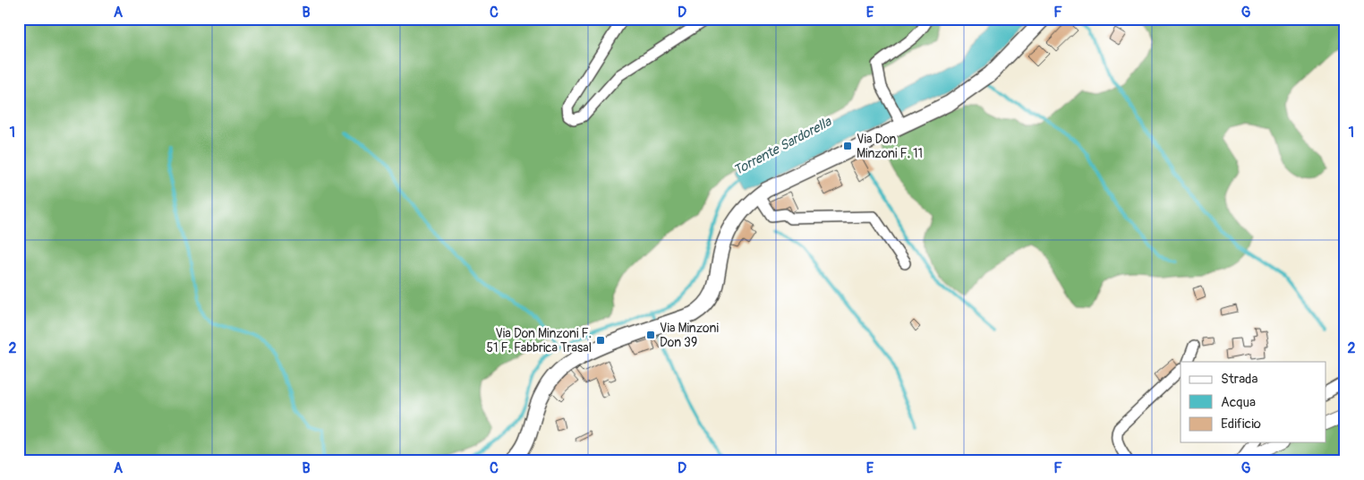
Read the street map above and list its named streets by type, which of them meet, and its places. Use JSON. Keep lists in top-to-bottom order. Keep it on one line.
{"water":["Torrente Sardorella"],"places":{"transit":["Via Don Minzoni F. 11","Via Minzoni Don 39","Via Don Minzoni F. 51 F. Fabbrica Trasal"]},"legend":["Strada","Acqua","Edificio"],"grid":{"columns":["A","B","C","D","E","F","G"],"rows":["1","2"]}}
